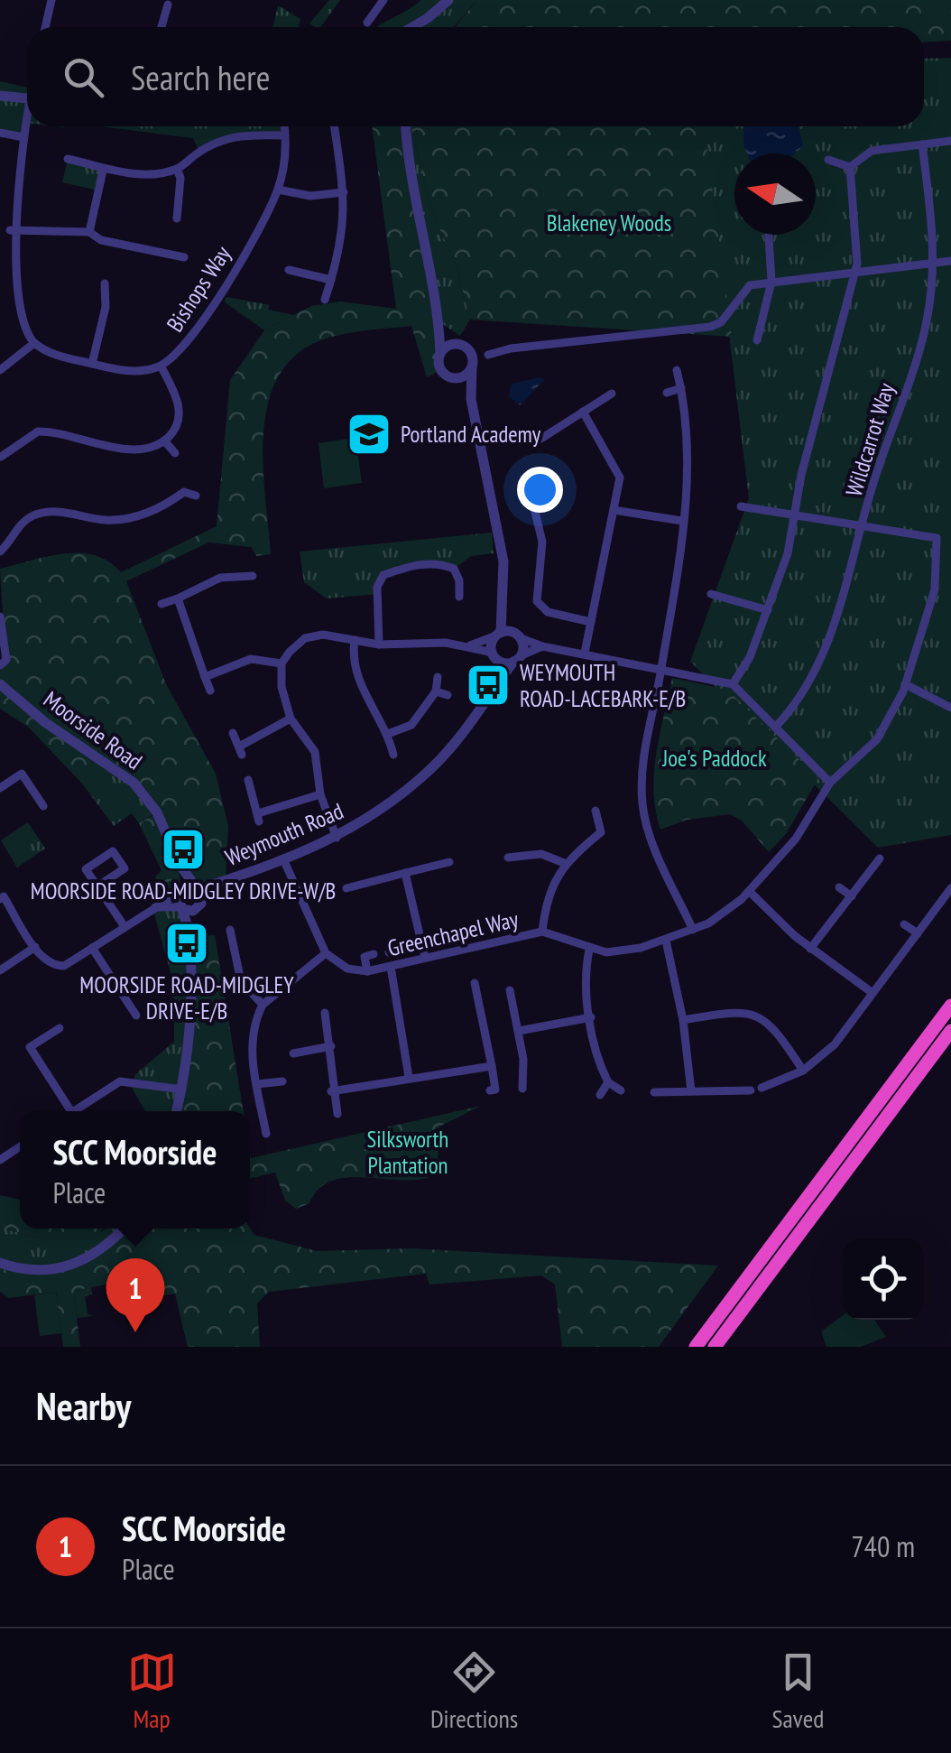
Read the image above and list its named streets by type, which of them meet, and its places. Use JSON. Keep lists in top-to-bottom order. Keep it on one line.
{"streets":{"street":["Bishops Way","Wildcarrot Way","Moorside Road","Weymouth Road","Greenchapel Way"]},"crossings":[["Wildcarrot Way","Greenchapel Way"],["Moorside Road","Weymouth Road"]],"parks":["Blakeney Woods","Joe's Paddock","Silksworth Plantation"],"places":{"school or university":["Portland Academy"],"bus stop":["WEYMOUTH ROAD-LACEBARK-E/B","MOORSIDE ROAD-MIDGLEY DRIVE-W/B","MOORSIDE ROAD-MIDGLEY DRIVE-E/B"]},"north":"left","page":{"search":"Search here","popup":["SCC Moorside","Place"],"pins":"1","heading":"Nearby","list":[{"mark":"1","name":"SCC Moorside","note":"Place","value":"740 m"}],"nav":["Map","Directions","Saved"]}}
